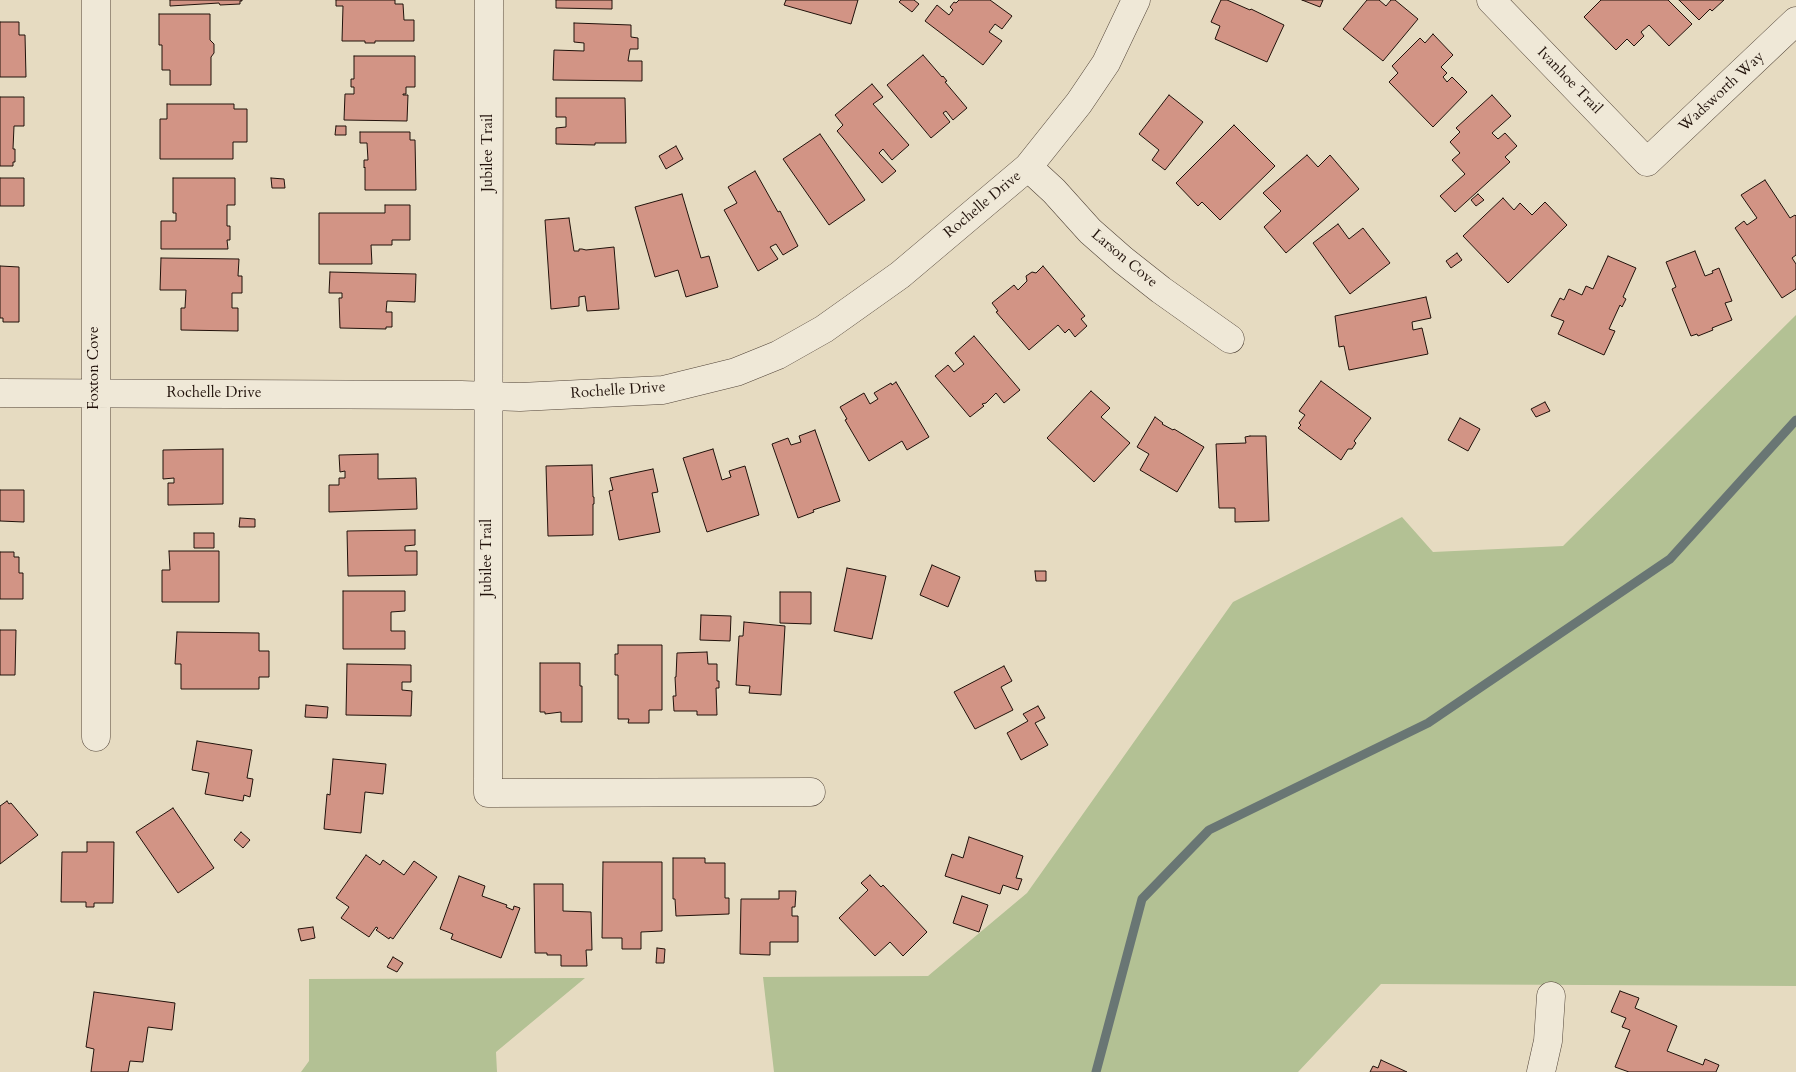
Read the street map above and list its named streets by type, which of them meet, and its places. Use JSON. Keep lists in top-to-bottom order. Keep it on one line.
{"streets":{"street":["Ivanhoe Trail","Wadsworth Way","Jubilee Trail","Rochelle Drive","Larson Cove","Foxton Cove"]},"crossings":[["Ivanhoe Trail","Wadsworth Way"],["Jubilee Trail","Rochelle Drive"],["Rochelle Drive","Larson Cove"],["Rochelle Drive","Foxton Cove"]]}
